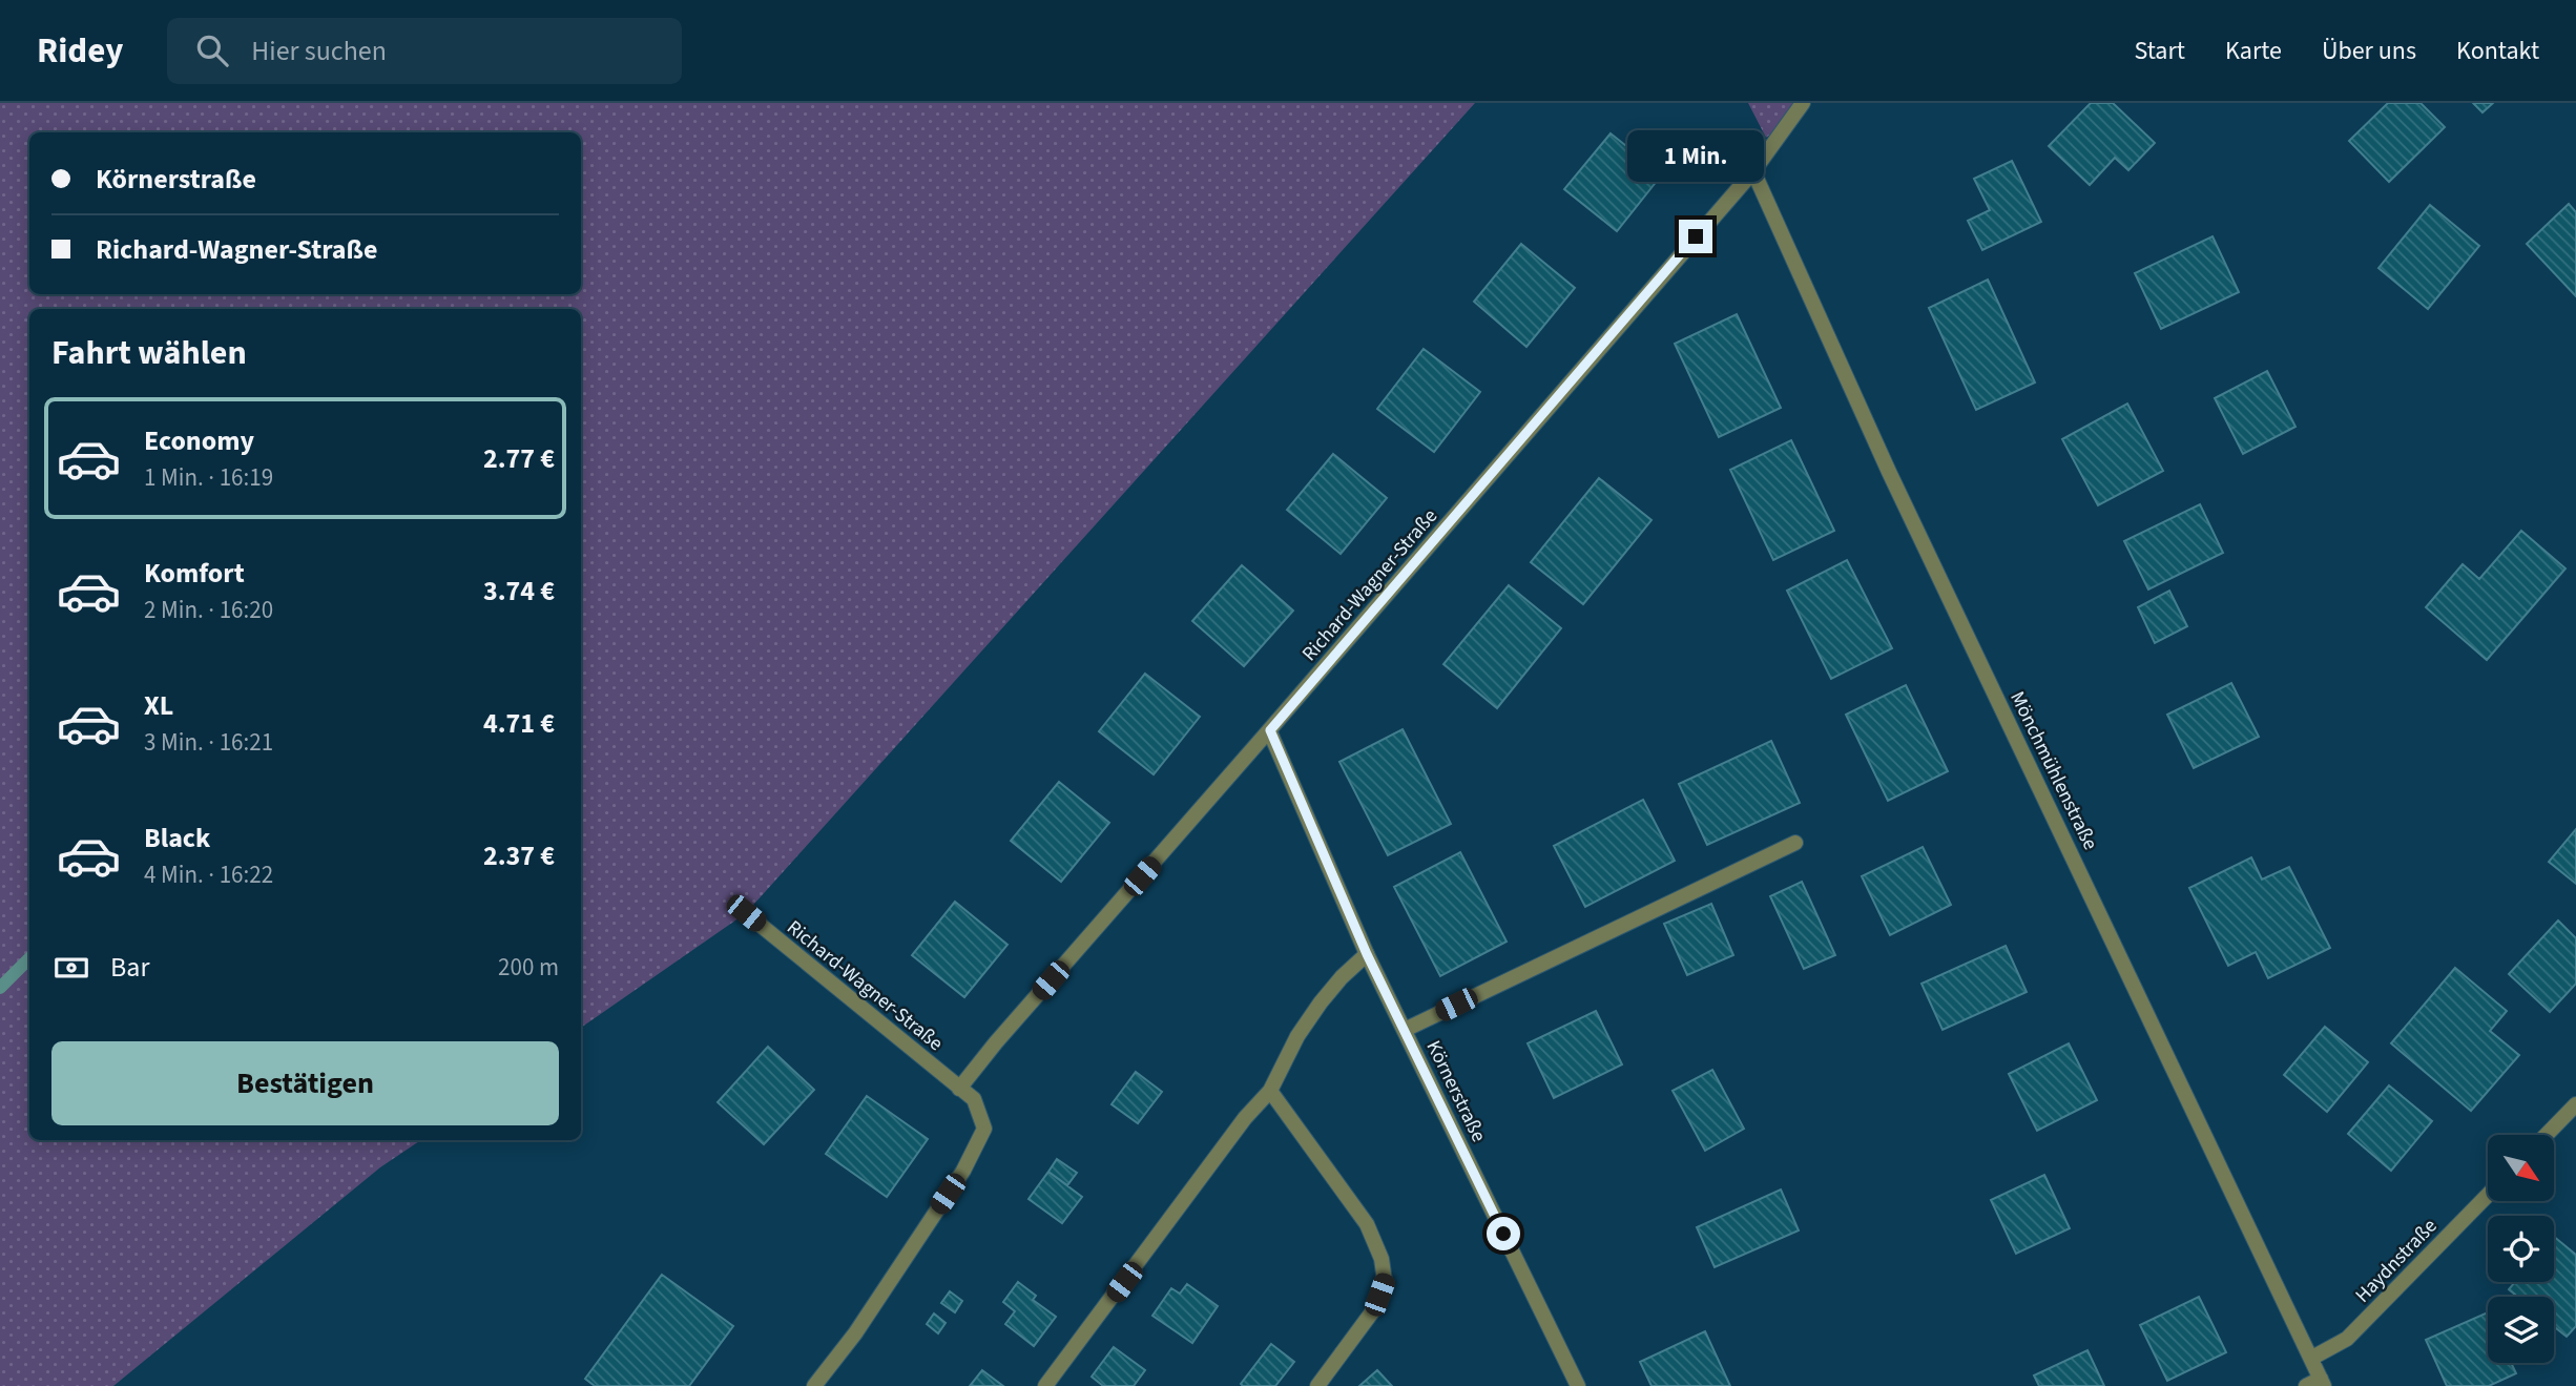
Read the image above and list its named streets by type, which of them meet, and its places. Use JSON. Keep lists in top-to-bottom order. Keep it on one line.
{"streets":{"street":["Richard-Wagner-Straße","Mönchmühlenstraße","Körnerstraße","Haydnstraße"]},"crossings":[["Richard-Wagner-Straße","Mönchmühlenstraße"],["Richard-Wagner-Straße","Körnerstraße"],["Mönchmühlenstraße","Haydnstraße"]],"north":"bottom right","page":{"header":"Ridey","search":"Hier suchen","nav":["Start","Karte","Über uns","Kontakt"],"bubble":"1 Min.","banner":["Körnerstraße","Richard-Wagner-Straße"],"heading":"Fahrt wählen","list":[{"name":"Economy","note":"1 Min. · 16:19","value":"2.77 €"},{"name":"Komfort","note":"2 Min. · 16:20","value":"3.74 €"},{"name":"XL","note":"3 Min. · 16:21","value":"4.71 €"},{"name":"Black","note":"4 Min. · 16:22","value":"2.37 €"}],"pay":["Bar","200 m"],"buttons":"Bestätigen"}}
